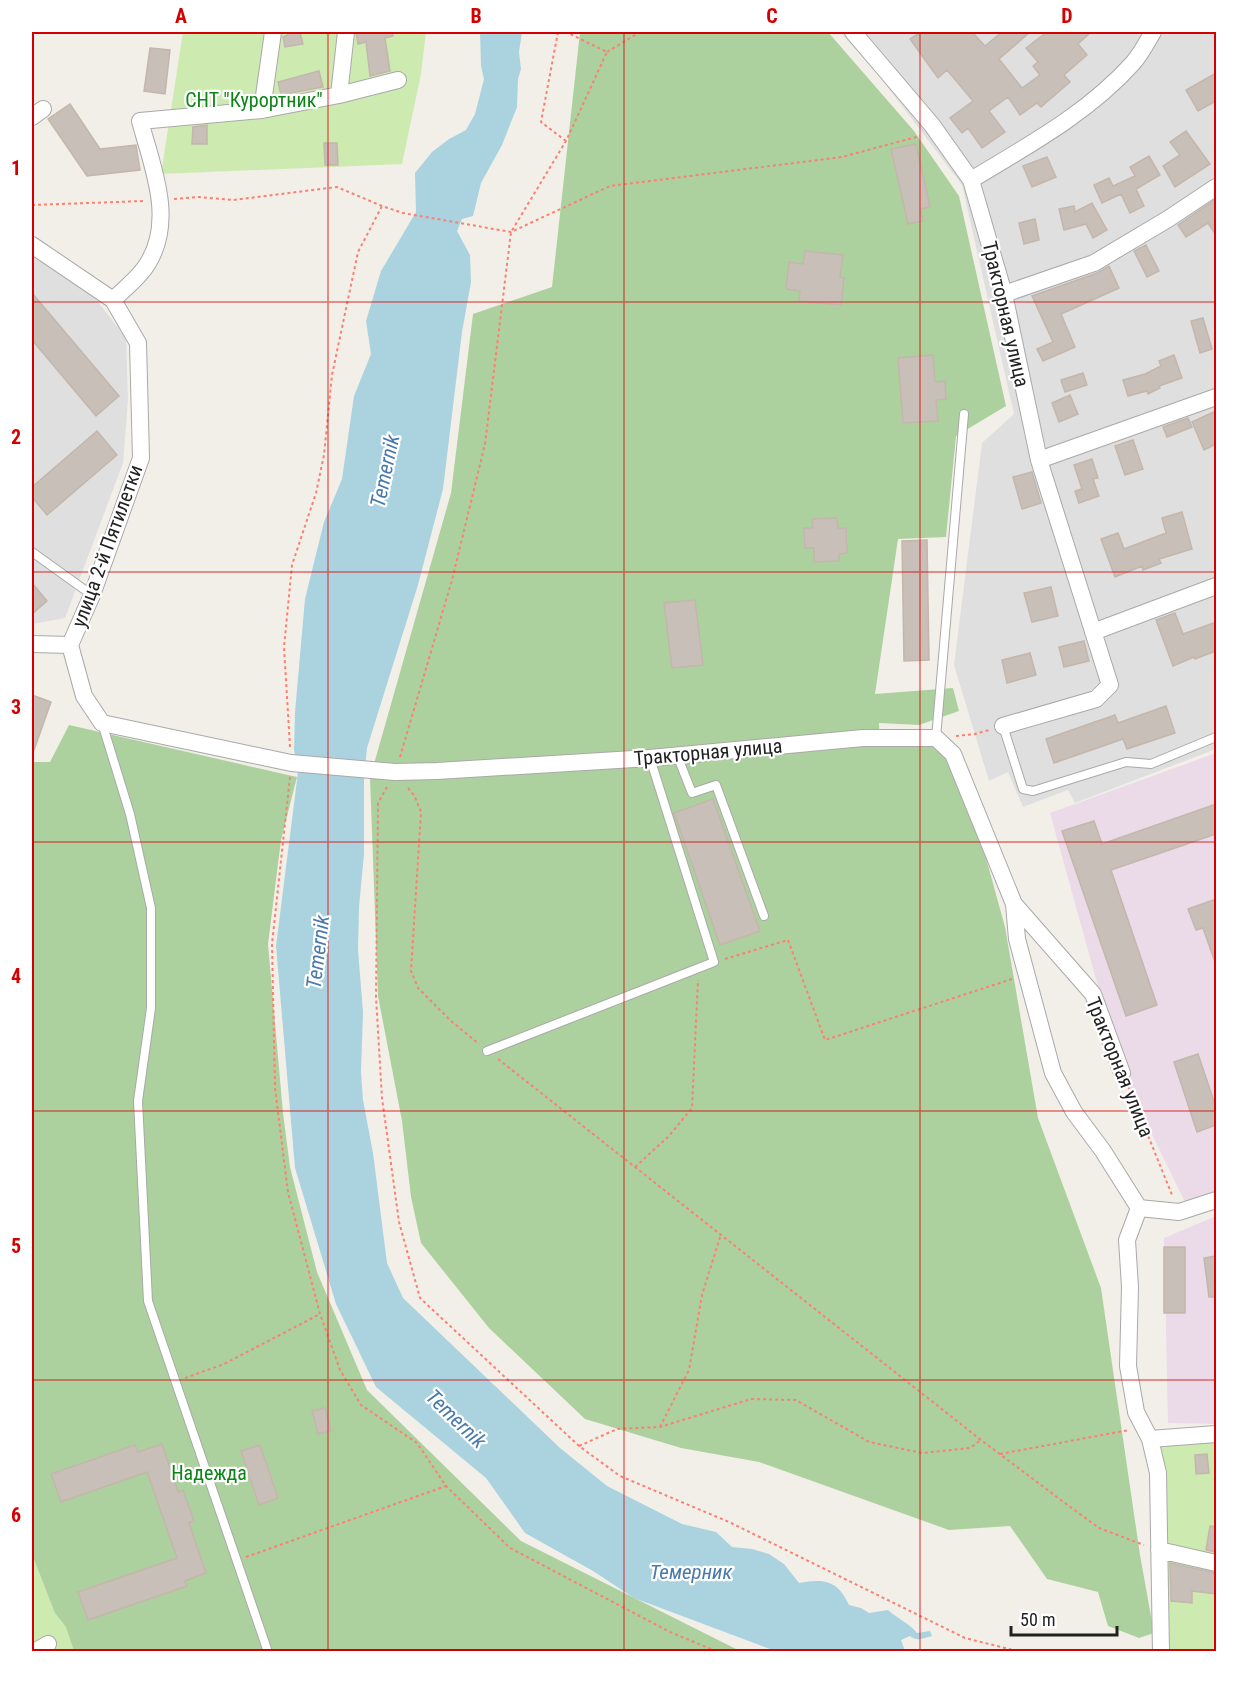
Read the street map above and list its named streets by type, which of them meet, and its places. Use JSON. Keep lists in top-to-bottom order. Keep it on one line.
{"streets":{"street":["Тракторная улица","улица 2-й Пятилетки"]},"water":["Temernik","Темерник"],"parks":["СНТ \"Курортник\"","Надежда"],"scale_bar":"50 m","grid":{"columns":["A","B","C","D"],"rows":["1","2","3","4","5","6"]}}
